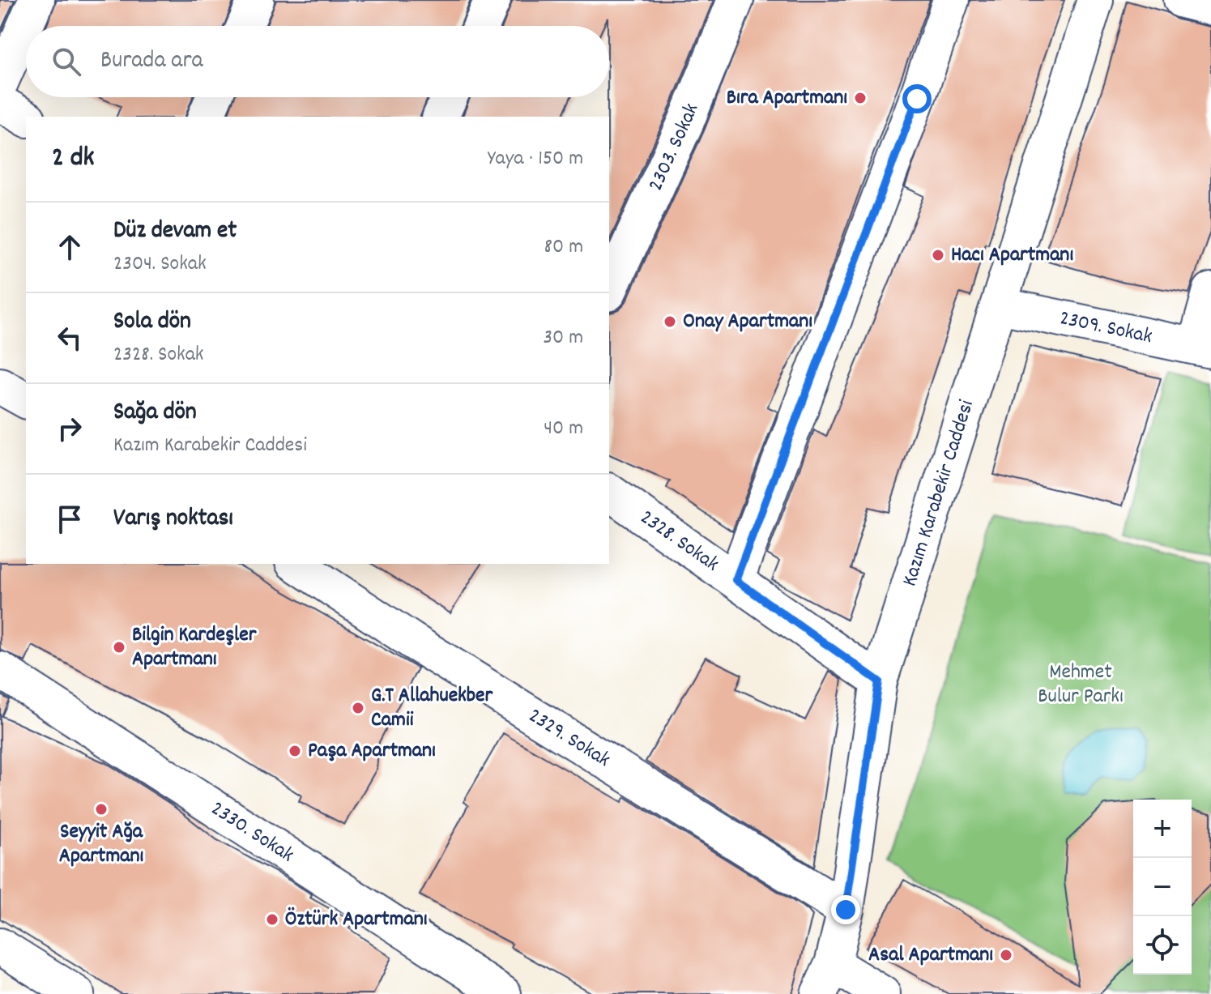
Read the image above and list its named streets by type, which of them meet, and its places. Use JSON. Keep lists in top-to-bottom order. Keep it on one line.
{"streets":{"street":["2303. Sokak","2309. Sokak","Kazım Karabekir Caddesi","2328. Sokak","2329. Sokak","2330. Sokak"]},"crossings":[["2309. Sokak","Kazım Karabekir Caddesi"],["Kazım Karabekir Caddesi","2328. Sokak"],["Kazım Karabekir Caddesi","2329. Sokak"]],"parks":["Mehmet Bulur Parkı"],"places":["Bıra Apartmanı","Hacı Apartmanı","Onay Apartmanı","Bilgin Kardeşler Apartmanı","G.T Allahuekber Camii","Paşa Apartmanı","Seyyit Ağa Apartmanı","Öztürk Apartmanı","Asal Apartmanı"],"page":{"search":"Burada ara","heading":["2 dk","Yaya · 150 m"],"list":[["Düz devam et","2304. Sokak","80 m"],["Sola dön","2328. Sokak","30 m"],["Sağa dön","Kazım Karabekir Caddesi","40 m"],"Varış noktası"],"map_buttons":["+","−"]}}
